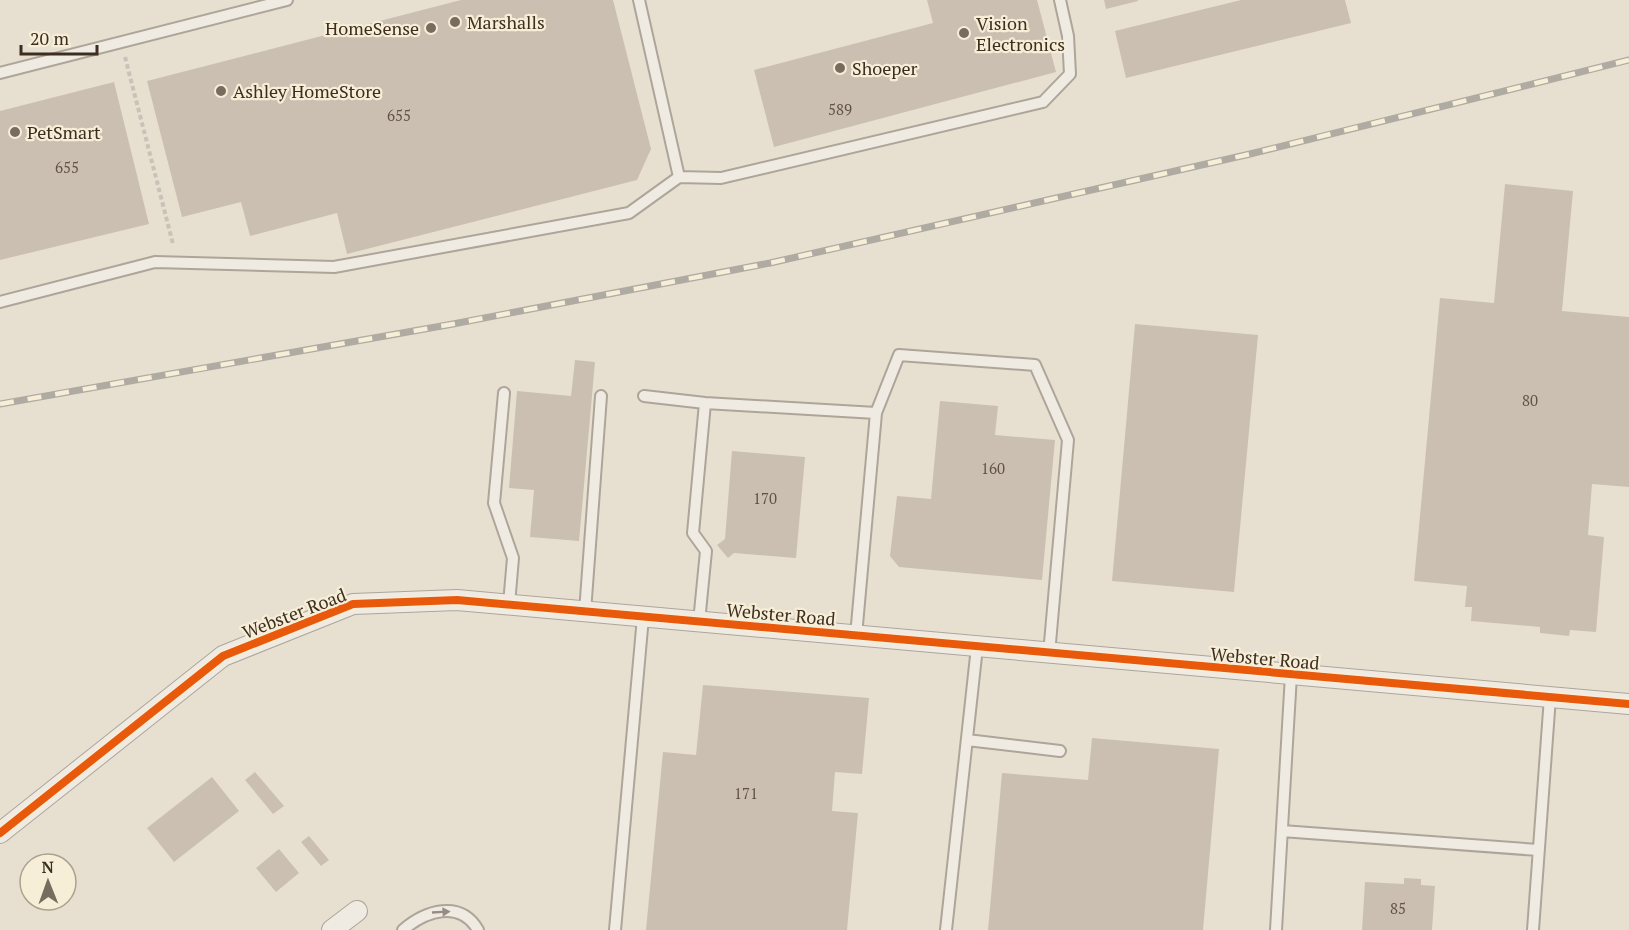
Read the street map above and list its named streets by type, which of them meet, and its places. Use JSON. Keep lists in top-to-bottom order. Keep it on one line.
{"streets":{"street":["Webster Road"]},"places":["Marshalls","HomeSense","Vision Electronics","Shoeper","Ashley HomeStore","PetSmart"],"house_numbers":["589","655","655","80","160","170","171","85"],"scale_bar":"20 m","north":"top"}
